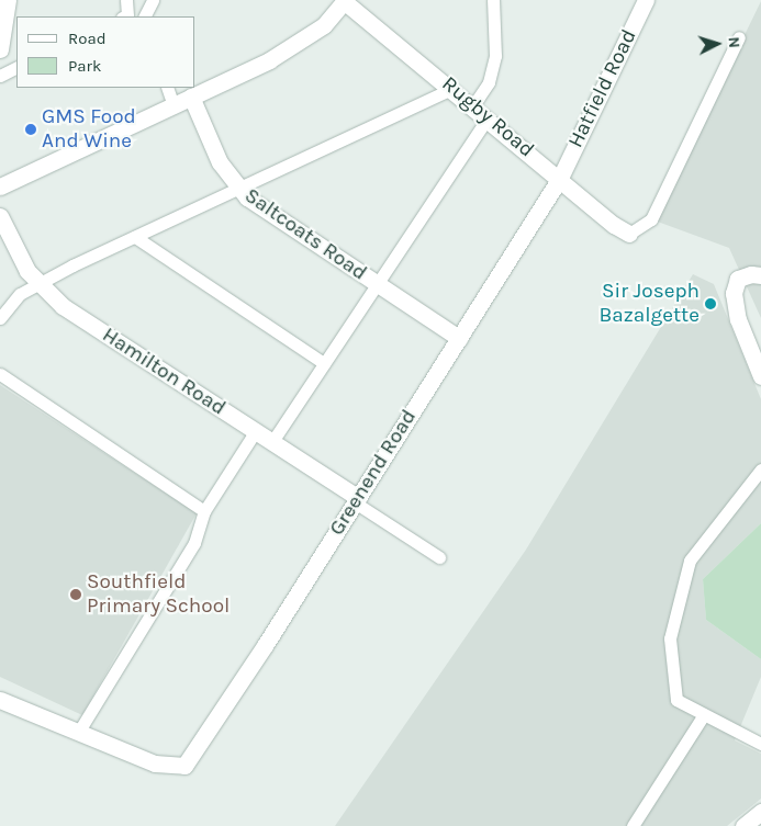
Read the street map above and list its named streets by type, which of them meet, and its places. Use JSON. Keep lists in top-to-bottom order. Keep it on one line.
{"streets":{"street":["Hatfield Road","Rugby Road","Saltcoats Road","Hamilton Road","Greenend Road"]},"crossings":[["Hatfield Road","Rugby Road"],["Hatfield Road","Greenend Road"],["Rugby Road","Greenend Road"],["Saltcoats Road","Greenend Road"],["Hamilton Road","Greenend Road"]],"places":["GMS Food And Wine","Sir Joseph Bazalgette","Southfield Primary School"],"legend":["Road","Park"],"north":"right"}
